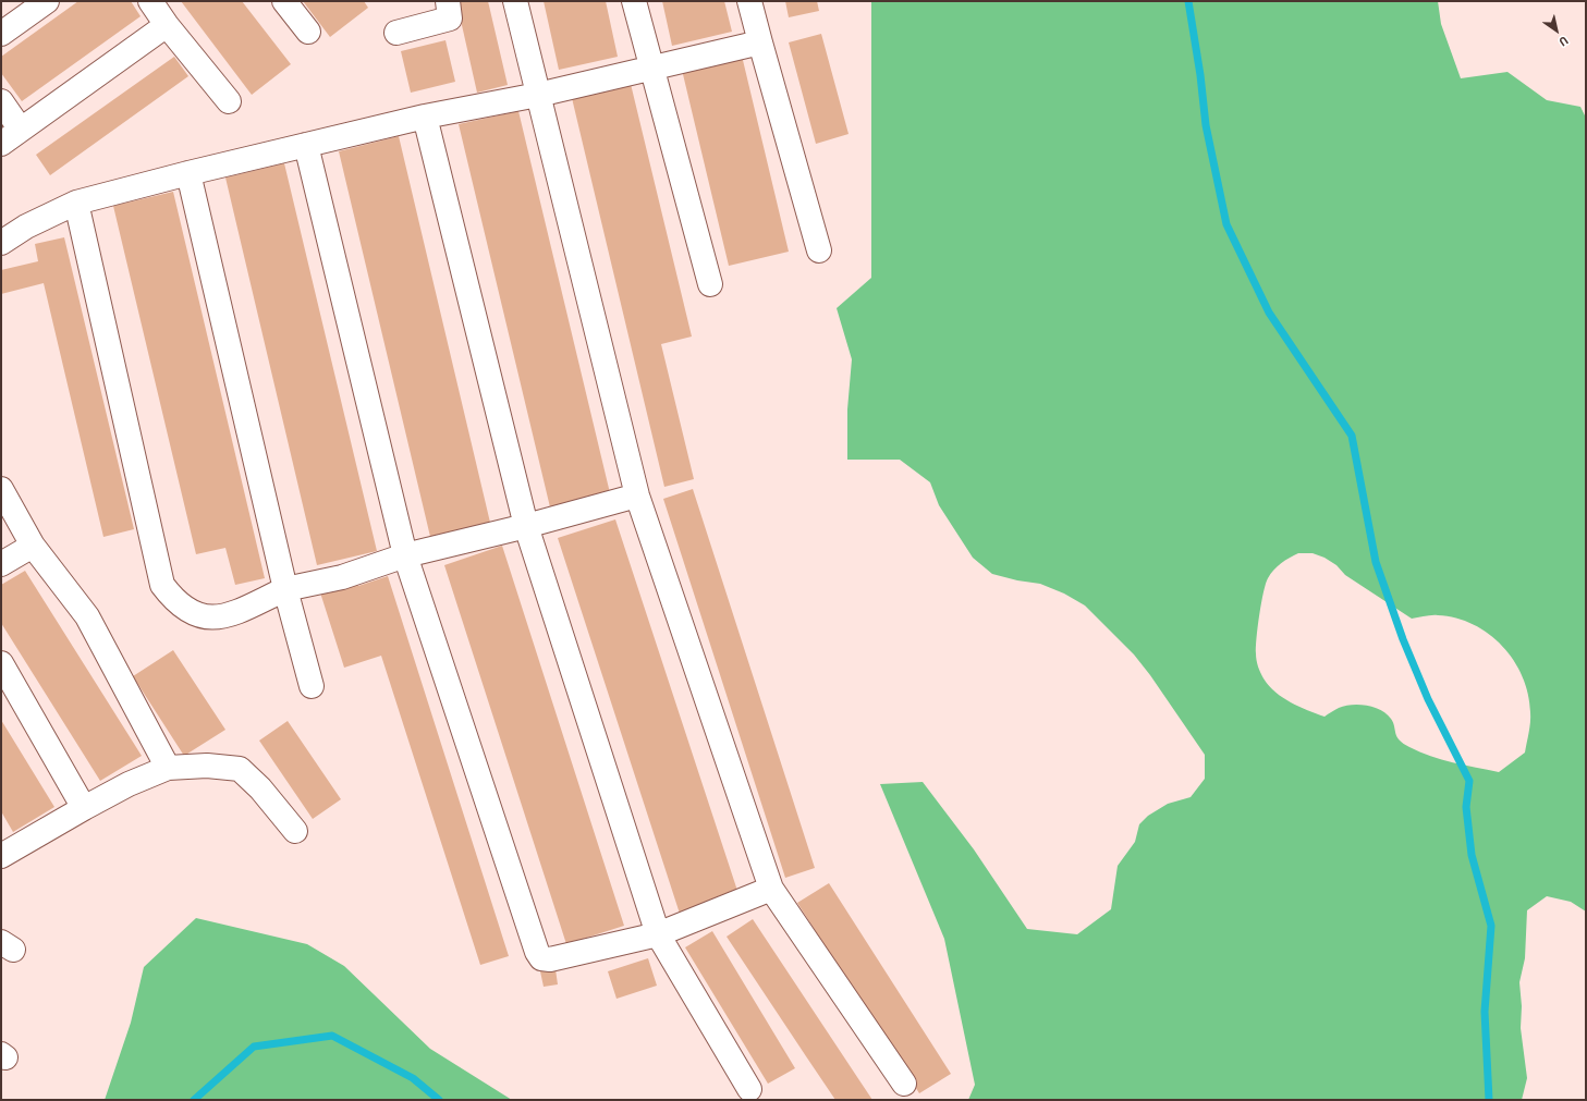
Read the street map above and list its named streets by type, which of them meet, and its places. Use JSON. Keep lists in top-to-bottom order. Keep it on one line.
{"north":"bottom right"}
